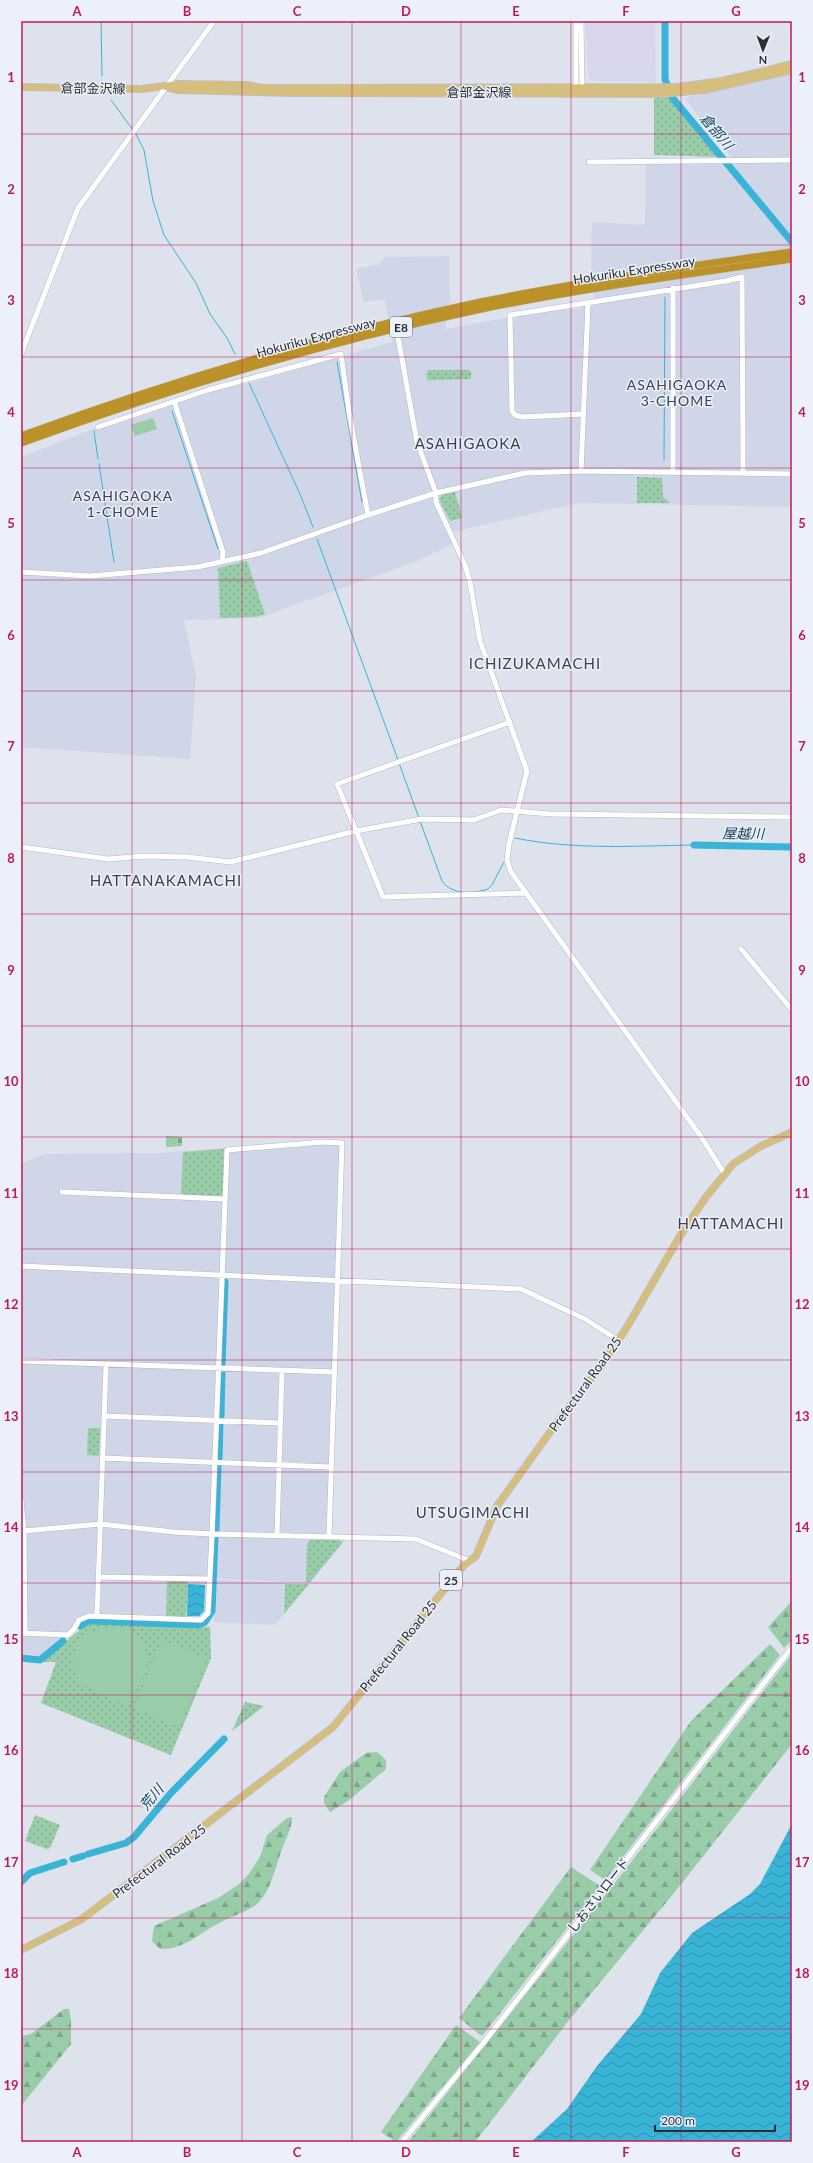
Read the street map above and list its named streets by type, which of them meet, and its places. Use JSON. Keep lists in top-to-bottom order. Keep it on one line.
{"streets":{"highway":["Hokuriku Expressway","E8"],"main road":["倉部金沢線","Prefectural Road 25","25"],"street":["しおさいロード"]},"districts":["ASAHIGAOKA 3-CHOME","ASAHIGAOKA","ASAHIGAOKA 1-CHOME","ICHIZUKAMACHI","HATTANAKAMACHI","HATTAMACHI","UTSUGIMACHI"],"water":["倉部川","屋越川","荒川"],"scale_bar":"200 m","north":"bottom","grid":{"columns":["A","B","C","D","E","F","G"],"rows":["1","2","3","4","5","6","7","8","9","10","11","12","13","14","15","16","17","18","19"]}}
